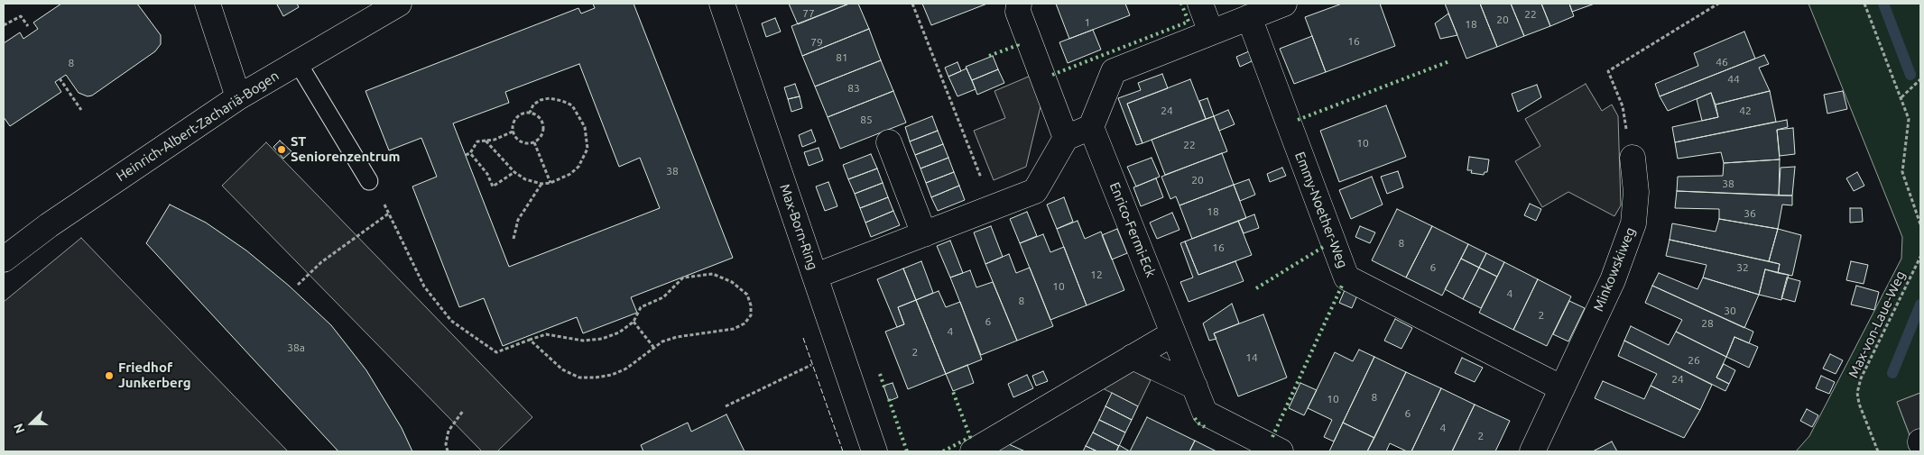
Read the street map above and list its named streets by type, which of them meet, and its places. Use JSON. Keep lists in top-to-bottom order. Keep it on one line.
{"streets":{"street":["Heinrich-Albert-Zachariä-Bogen","Emmy-Noether-Weg","Max-Born-Ring","Enrico-Fermi-Eck","Minkowskiweg"],"path":["Max-von-Laue-Weg"]},"crossings":[["Emmy-Noether-Weg","Minkowskiweg"]],"places":["ST Seniorenzentrum","Friedhof Junkerberg"],"house_numbers":["77","22","20","1","18","16","79","81","46","8","44","83","24","42","85","10","22","38","20","38","18","36","8","16","6","32","12","10","4","8","30","2","6","28","4","38a","2","14","26","24","8","10","6","4","2"],"north":"left"}
